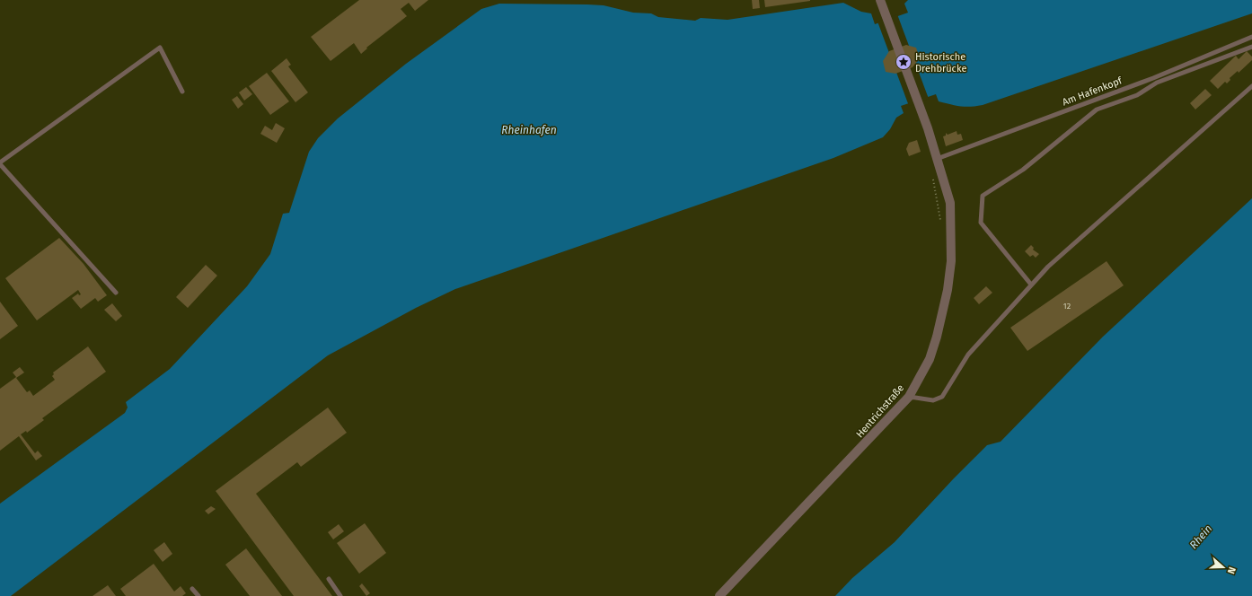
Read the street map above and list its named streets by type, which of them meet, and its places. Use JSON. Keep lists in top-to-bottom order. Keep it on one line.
{"streets":{"street":["Hentrichstraße"],"lane":["Am Hafenkopf"]},"crossings":[["Am Hafenkopf","Hentrichstraße"]],"water":["Rheinhafen","Rhein"],"places":{"place":["Historische Drehbrücke"]},"house_numbers":["12"],"north":"right"}
